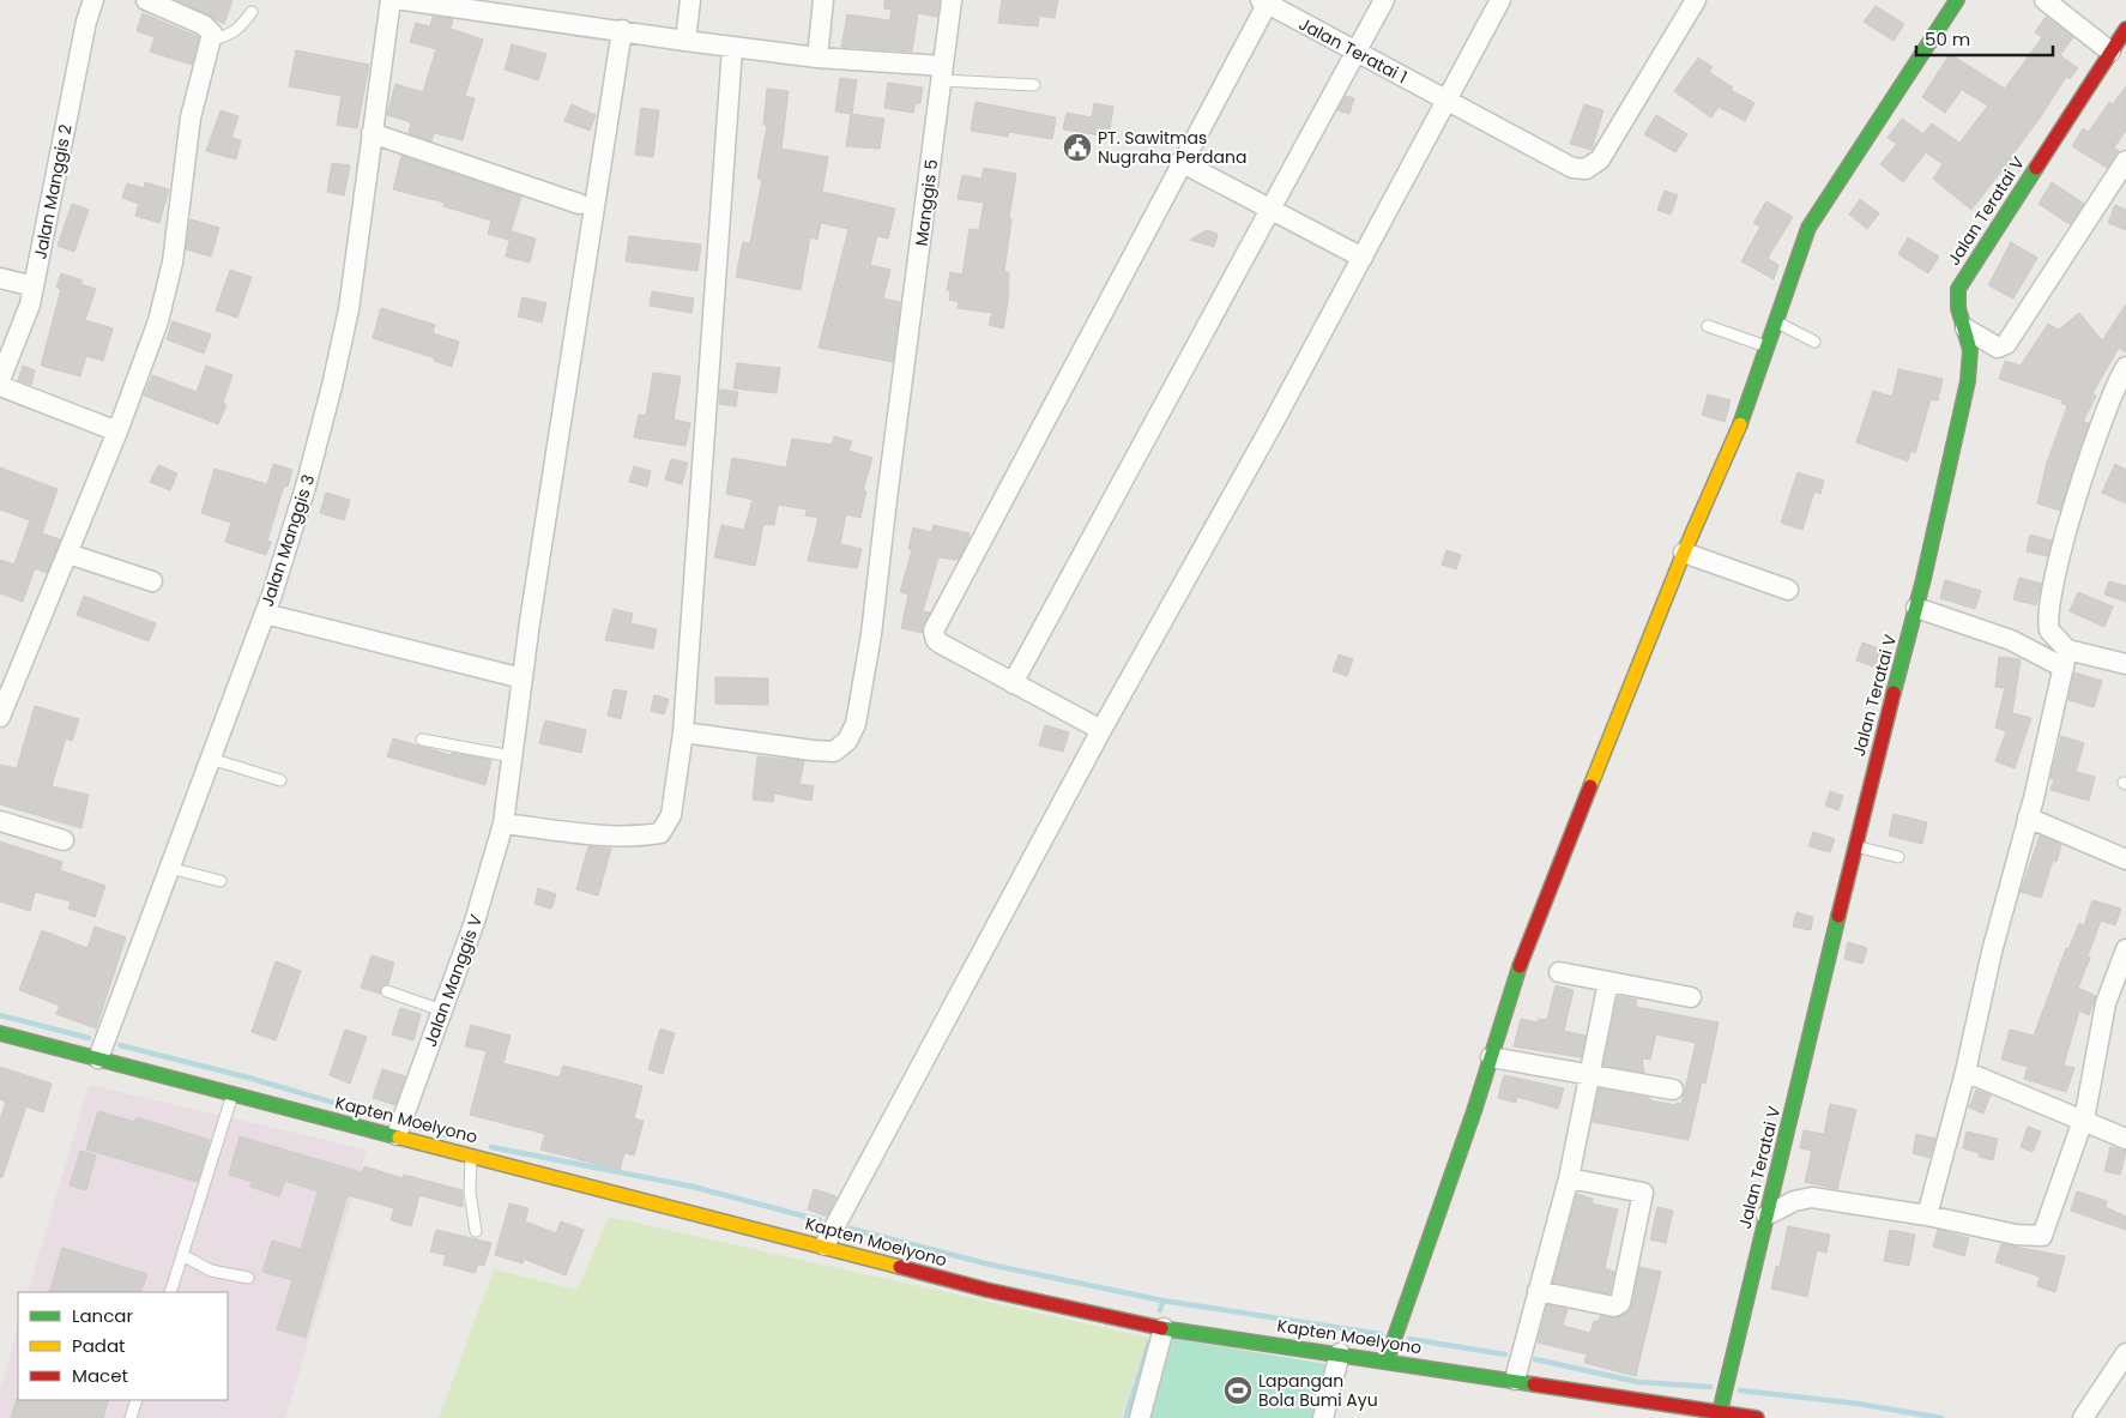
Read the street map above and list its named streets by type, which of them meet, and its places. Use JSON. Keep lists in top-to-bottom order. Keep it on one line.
{"streets":{"street":["Jalan Teratai 1","Jalan Manggis 2","Manggis 5","Jalan Teratai V","Jalan Manggis 3","Jalan Manggis V","Kapten Moelyono"]},"crossings":[["Jalan Teratai V","Kapten Moelyono"],["Jalan Manggis 3","Kapten Moelyono"],["Jalan Manggis V","Kapten Moelyono"]],"places":{"public building":["PT. Sawitmas Nugraha Perdana"],"sports":["Lapangan Bola Bumi Ayu"]},"legend":["Lancar","Padat","Macet"],"scale_bar":"50 m"}
